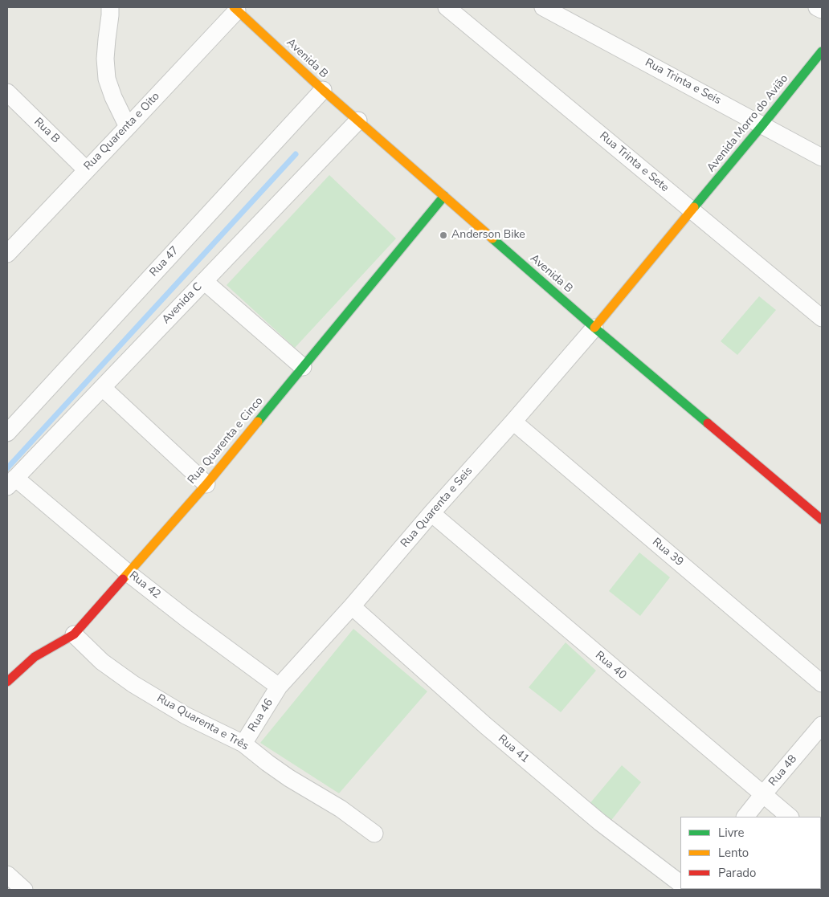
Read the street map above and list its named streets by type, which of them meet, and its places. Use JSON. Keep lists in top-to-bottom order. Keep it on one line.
{"streets":{"street":["Avenida B","Rua Trinta e Seis","Avenida Morro do Avião","Rua B","Rua Quarenta e Oito","Rua Trinta e Sete","Rua 47","Avenida C","Rua Quarenta e Cinco","Rua Quarenta e Seis","Rua 39","Rua 42","Rua 40","Rua 46","Rua Quarenta e Três","Rua 41","Rua 48"]},"crossings":[["Avenida B","Avenida Morro do Avião"],["Avenida B","Rua Quarenta e Oito"],["Avenida B","Rua 47"],["Avenida B","Avenida C"],["Avenida B","Rua Quarenta e Cinco"],["Avenida B","Rua Quarenta e Seis"],["Rua Trinta e Seis","Avenida Morro do Avião"],["Avenida Morro do Avião","Rua Trinta e Sete"],["Avenida Morro do Avião","Rua Quarenta e Seis"],["Rua B","Rua Quarenta e Oito"],["Avenida C","Rua 42"],["Rua Quarenta e Cinco","Rua 42"],["Rua Quarenta e Cinco","Rua Quarenta e Três"],["Rua Quarenta e Seis","Rua 39"],["Rua Quarenta e Seis","Rua 42"],["Rua Quarenta e Seis","Rua 40"],["Rua Quarenta e Seis","Rua 46"],["Rua Quarenta e Seis","Rua 41"],["Rua 42","Rua 46"],["Rua 40","Rua 48"],["Rua 46","Rua Quarenta e Três"]],"places":["Anderson Bike"],"legend":["Livre","Lento","Parado"]}
